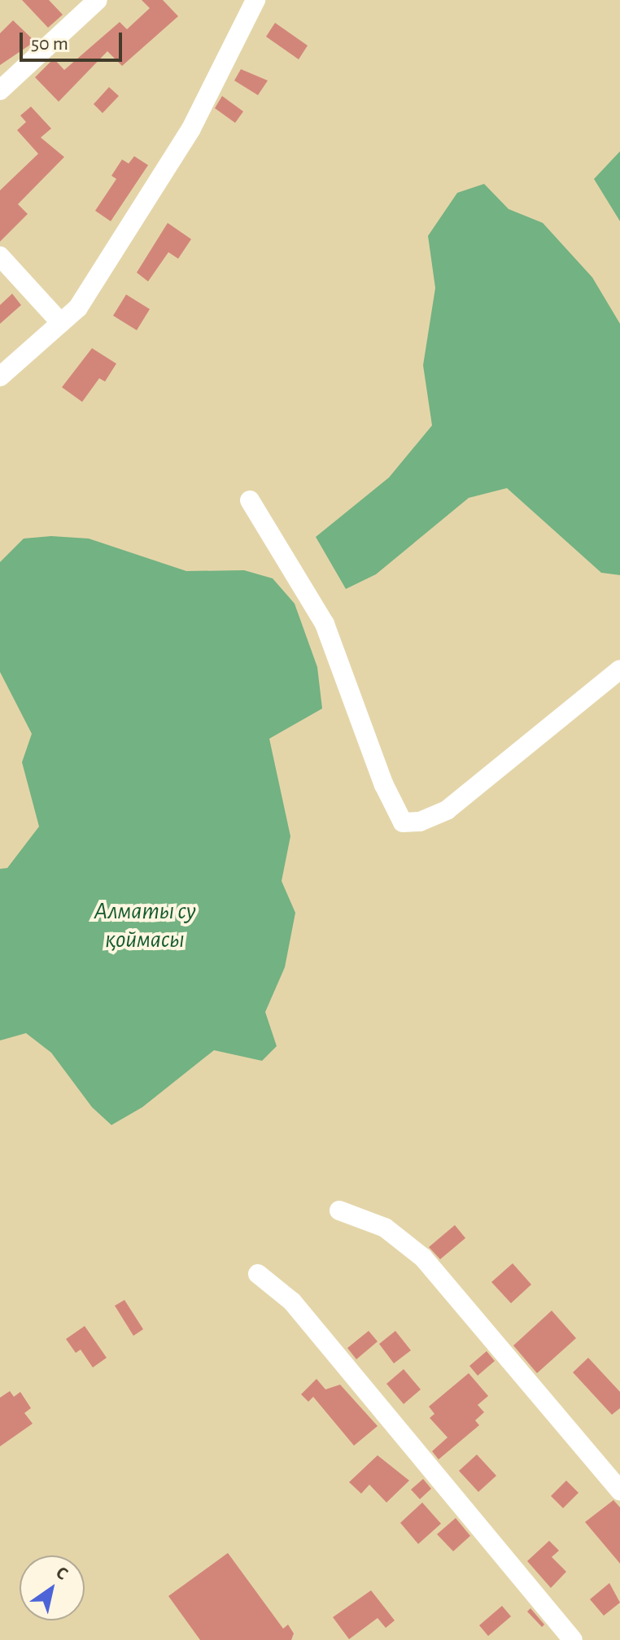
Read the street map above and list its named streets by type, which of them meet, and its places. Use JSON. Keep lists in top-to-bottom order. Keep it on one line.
{"water":["Алматы су қоймасы"],"scale_bar":"50 m","north":"top right"}
